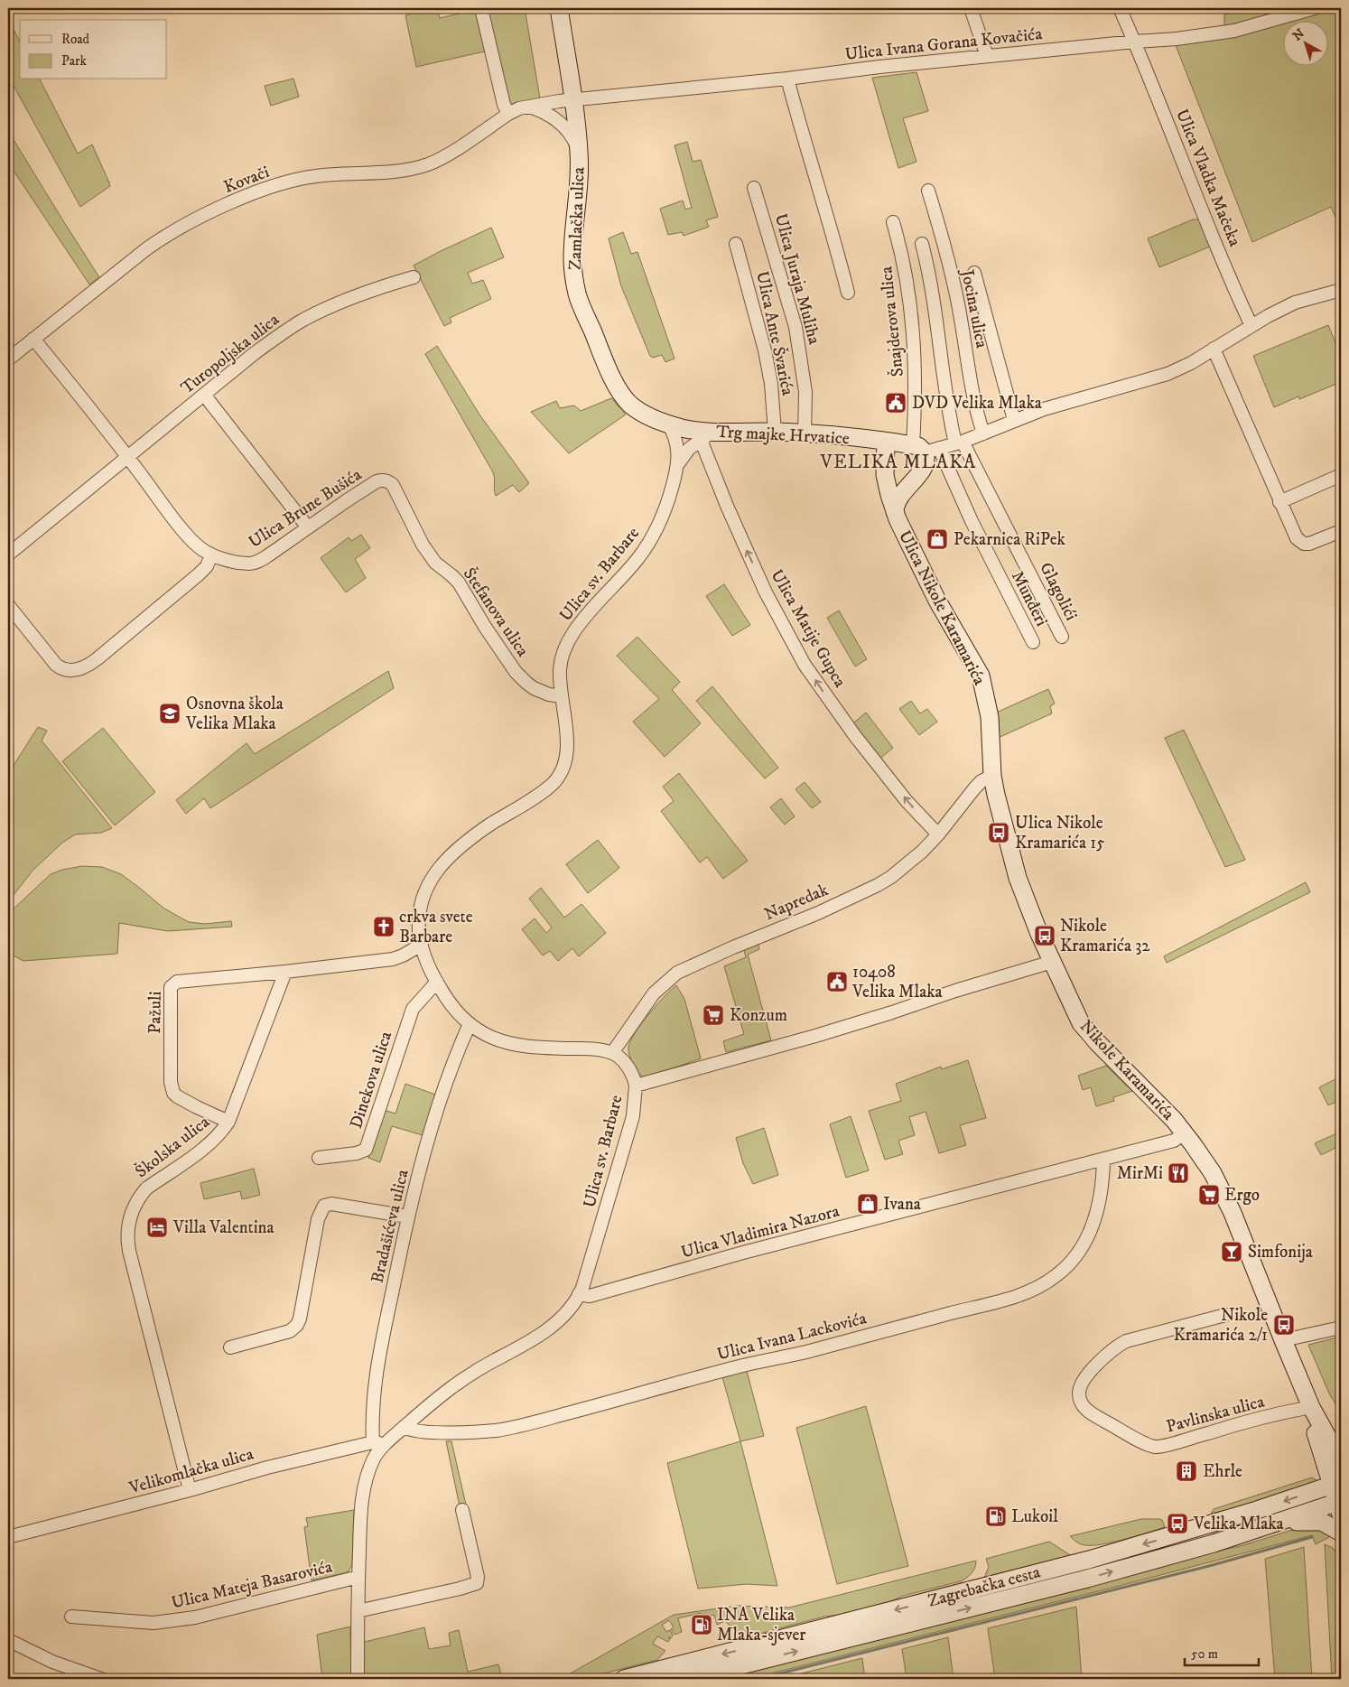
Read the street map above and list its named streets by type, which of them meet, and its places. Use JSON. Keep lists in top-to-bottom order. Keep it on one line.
{"streets":{"main road":["Zamlačka ulica","Trg majke Hrvatice","Ulica Nikole Karamarića","Nikole Karamarića","Zagrebačka cesta"],"street":["Ulica Ivana Gorana Kovačića","Ulica Vladka Mačeka","Kovači","Ulica Juraja Muliha","Jocina ulica","Šnajderova ulica","Ulica Ante Švarića","Turopoljska ulica","Ulica Brune Bušića","Ulica sv. Barbare","Glagolići","Munđeri","Štefanova ulica","Ulica Matije Gupca","Napredak","Pažuli","Dinekova ulica","Školska ulica","Bradašićeva ulica","Ulica Vladimira Nazora","Ulica Ivana Lackovića","Pavlinska ulica","Velikomlačka ulica","Ulica Mateja Basarovića"]},"crossings":[["Ulica Ivana Gorana Kovačića","Ulica Vladka Mačeka"],["Ulica Ivana Gorana Kovačića","Kovači"],["Ulica Ivana Gorana Kovačića","Zamlačka ulica"],["Kovači","Zamlačka ulica"],["Zamlačka ulica","Trg majke Hrvatice"],["Ulica Juraja Muliha","Trg majke Hrvatice"],["Šnajderova ulica","Trg majke Hrvatice"],["Šnajderova ulica","Munđeri"],["Ulica Ante Švarića","Trg majke Hrvatice"],["Turopoljska ulica","Ulica Brune Bušića"],["Trg majke Hrvatice","Ulica sv. Barbare"],["Trg majke Hrvatice","Munđeri"],["Trg majke Hrvatice","Ulica Nikole Karamarića"],["Trg majke Hrvatice","Ulica Matije Gupca"],["Ulica Brune Bušića","Štefanova ulica"],["Ulica sv. Barbare","Štefanova ulica"],["Ulica sv. Barbare","Ulica Matije Gupca"],["Ulica sv. Barbare","Napredak"],["Ulica sv. Barbare","Dinekova ulica"],["Ulica sv. Barbare","Bradašićeva ulica"],["Ulica sv. Barbare","Ulica Vladimira Nazora"],["Ulica sv. Barbare","Ulica Ivana Lackovića"],["Ulica sv. Barbare","Velikomlačka ulica"],["Ulica sv. Barbare","Ulica Mateja Basarovića"],["Ulica Nikole Karamarića","Napredak"],["Ulica Nikole Karamarića","Nikole Karamarića"],["Ulica Matije Gupca","Napredak"],["Napredak","Nikole Karamarića"],["Pažuli","Školska ulica"],["Nikole Karamarića","Ulica Vladimira Nazora"],["Nikole Karamarića","Pavlinska ulica"],["Školska ulica","Velikomlačka ulica"],["Bradašićeva ulica","Velikomlačka ulica"],["Ulica Vladimira Nazora","Ulica Ivana Lackovića"]],"one_way":["Ulica Matije Gupca"],"districts":["VELIKA MLAKA"],"places":{"public building":["DVD Velika Mlaka","10408 Velika Mlaka"],"shop":["Pekarnica RiPek","Ivana"],"school or university":["Osnovna škola Velika Mlaka"],"bus stop":["Ulica Nikole Kramarića 15","Nikole Kramarića 32","Nikole Kramarića 2/1","Velika Mlaka"],"church":["crkva svete Barbare"],"supermarket":["Konzum","Ergo"],"restaurant":["MirMi"],"hotel":["Villa Valentina"],"bar":["Simfonija"],"building":["Ehrle"],"fuel station":["Lukoil","INA Velika Mlaka-sjever"]},"legend":["Road","Park"],"scale_bar":"50 m","north":"top left"}
